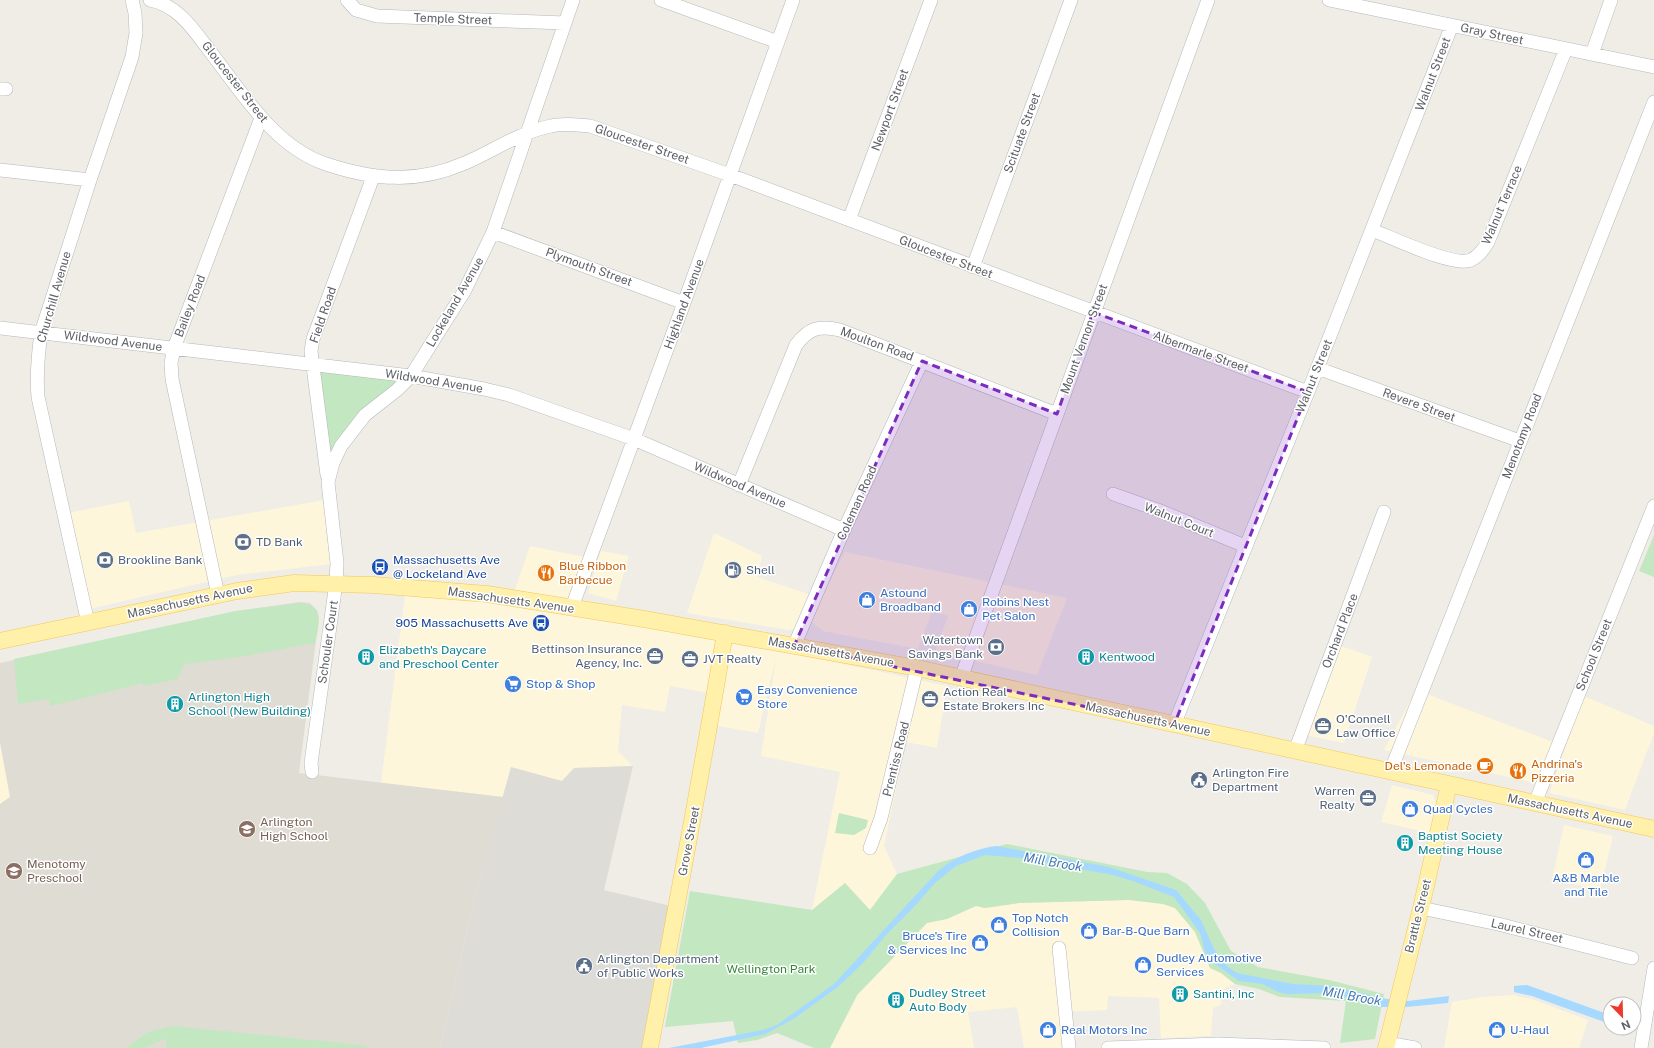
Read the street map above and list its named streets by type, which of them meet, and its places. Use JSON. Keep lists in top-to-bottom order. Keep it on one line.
{"streets":{"main road":["Massachusetts Avenue","Grove Street","Brattle Street"],"street":["Temple Street","Gray Street","Walnut Street","Gloucester Street","Newport Street","Scituate Street","Walnut Terrace","Plymouth Street","Churchill Avenue","Lockeland Avenue","Highland Avenue","Bailey Road","Field Road","Mount Vernon Street","Wildwood Avenue","Moulton Road","Albermarle Street","Revere Street","Menotomy Road","Coleman Road","Walnut Court","Orchard Place","Schouler Court","School Street","Prentiss Road","Laurel Street"]},"crossings":[["Temple Street","Lockeland Avenue"],["Gray Street","Walnut Street"],["Gray Street","Walnut Terrace"],["Walnut Street","Walnut Terrace"],["Walnut Street","Albermarle Street"],["Walnut Street","Revere Street"],["Walnut Street","Walnut Court"],["Walnut Street","Massachusetts Avenue"],["Gloucester Street","Newport Street"],["Gloucester Street","Scituate Street"],["Gloucester Street","Lockeland Avenue"],["Gloucester Street","Highland Avenue"],["Gloucester Street","Bailey Road"],["Gloucester Street","Field Road"],["Gloucester Street","Mount Vernon Street"],["Gloucester Street","Albermarle Street"],["Plymouth Street","Lockeland Avenue"],["Plymouth Street","Highland Avenue"],["Churchill Avenue","Wildwood Avenue"],["Churchill Avenue","Massachusetts Avenue"],["Lockeland Avenue","Field Road"],["Lockeland Avenue","Wildwood Avenue"],["Lockeland Avenue","Massachusetts Avenue"],["Lockeland Avenue","Schouler Court"],["Highland Avenue","Wildwood Avenue"],["Highland Avenue","Massachusetts Avenue"],["Bailey Road","Wildwood Avenue"],["Bailey Road","Massachusetts Avenue"],["Field Road","Wildwood Avenue"],["Mount Vernon Street","Moulton Road"],["Mount Vernon Street","Albermarle Street"],["Mount Vernon Street","Massachusetts Avenue"],["Wildwood Avenue","Moulton Road"],["Wildwood Avenue","Coleman Road"],["Moulton Road","Coleman Road"],["Revere Street","Menotomy Road"],["Menotomy Road","Massachusetts Avenue"],["Coleman Road","Massachusetts Avenue"],["Massachusetts Avenue","Orchard Place"],["Massachusetts Avenue","Schouler Court"],["Massachusetts Avenue","School Street"],["Massachusetts Avenue","Prentiss Road"],["Massachusetts Avenue","Grove Street"],["Massachusetts Avenue","Brattle Street"],["Brattle Street","Laurel Street"]],"water":["Mill Brook"],"parks":["Wellington Park"],"places":{"bank":["TD Bank","Brookline Bank","Watertown Savings Bank"],"bus stop":["Massachusetts Ave @ Lockeland Ave","905 Massachusetts Ave"],"fuel station":["Shell"],"restaurant":["Blue Ribbon Barbecue","Andrina's Pizzeria"],"shop":["Astound Broadband","Robins Nest Pet Salon","Quad Cycles","A&B Marble and Tile","Top Notch Collision","Bar-B-Que Barn","Bruce's Tire & Services Inc","Dudley Automotive Services","Real Motors Inc","U-Haul"],"office":["Bettinson Insurance Agency, Inc.","JVT Realty","Action Real Estate Brokers Inc","O'Connell Law Office","Warren Realty"],"building":["Elizabeth's Daycare and Preschool Center","Kentwood","Arlington High School (New Building)","Baptist Society Meeting House","Santini, Inc","Dudley Street Auto Body"],"supermarket":["Stop & Shop","Easy Convenience Store"],"cafe":["Del's Lemonade"],"public building":["Arlington Fire Department","Arlington Department of Public Works"],"school or university":["Arlington High School","Menotomy Preschool"]},"north":"bottom right"}
